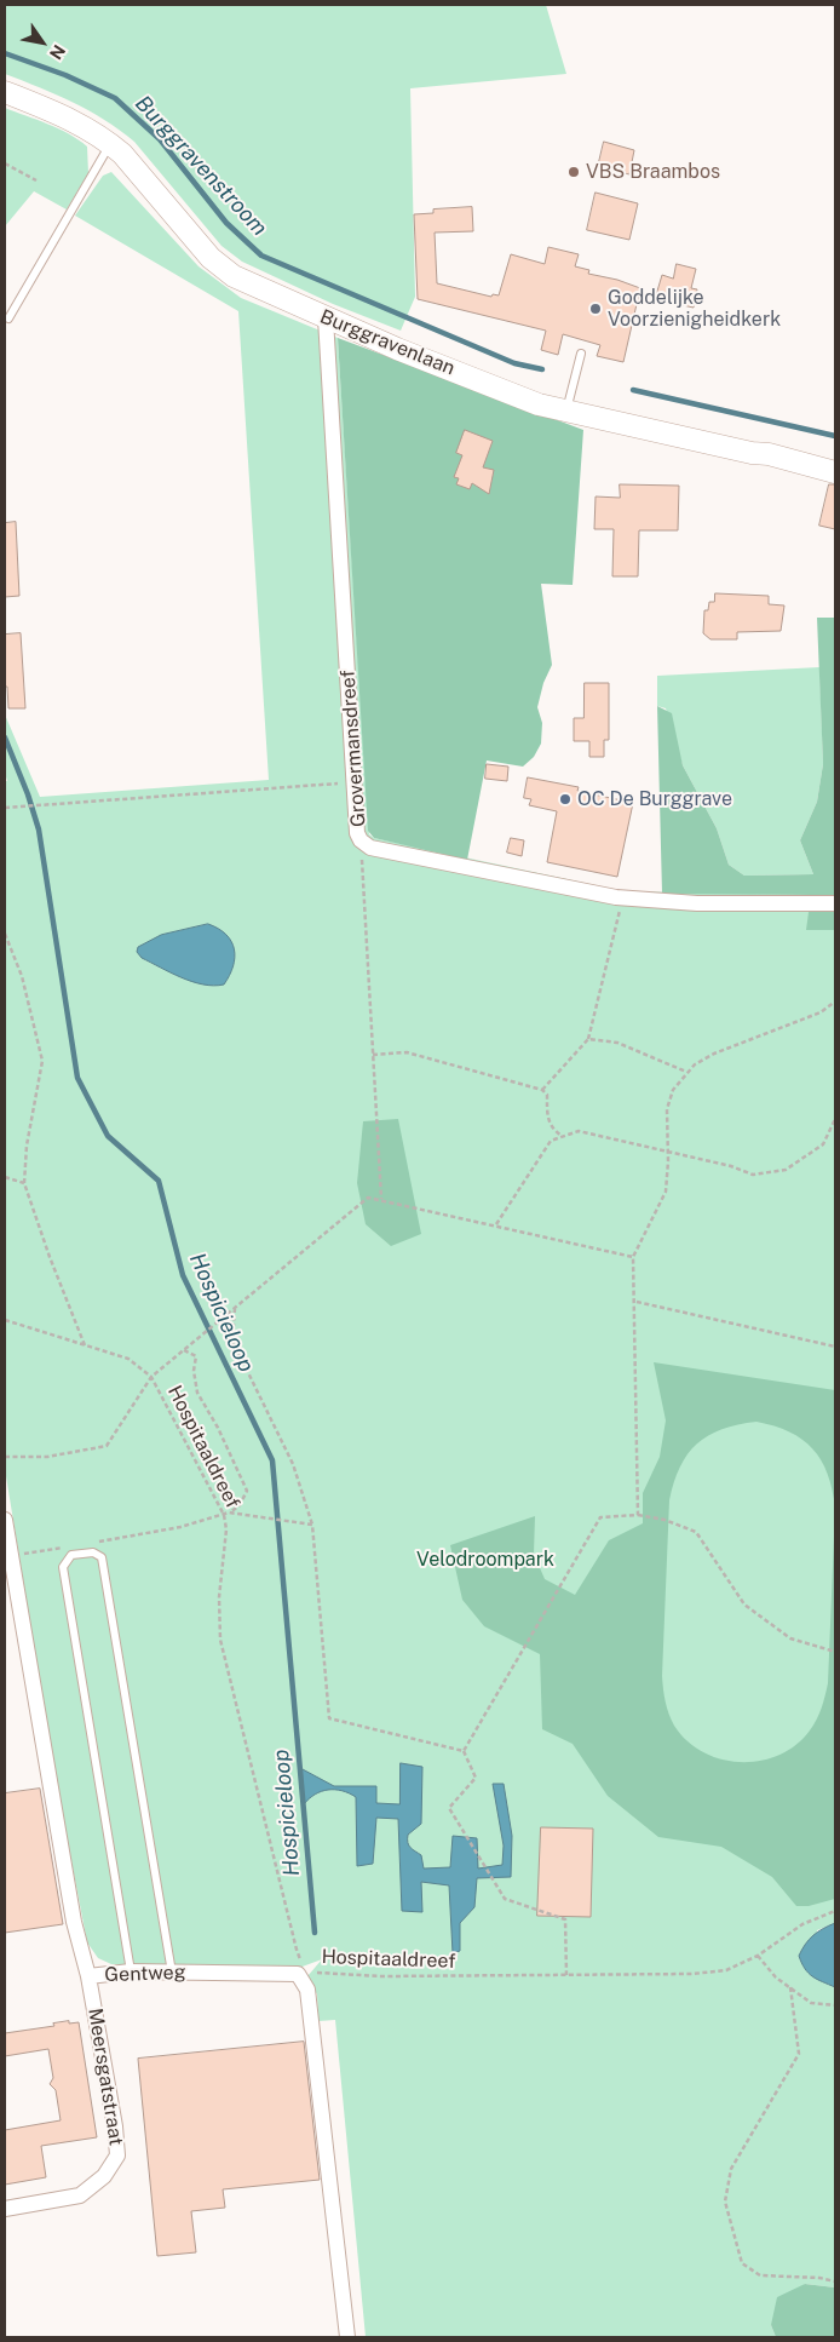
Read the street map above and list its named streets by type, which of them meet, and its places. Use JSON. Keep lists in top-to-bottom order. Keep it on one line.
{"streets":{"main road":["Burggravenlaan"],"street":["Grovermansdreef","Gentweg","Meersgatstraat"],"path":["Hospitaaldreef"]},"crossings":[["Burggravenlaan","Grovermansdreef"],["Gentweg","Meersgatstraat"]],"water":["Burggravenstroom","Hospicieloop"],"parks":["Velodroompark"],"places":["VBS Braambos","Goddelijke Voorzienigheidkerk","OC De Burggrave"],"north":"bottom right"}
